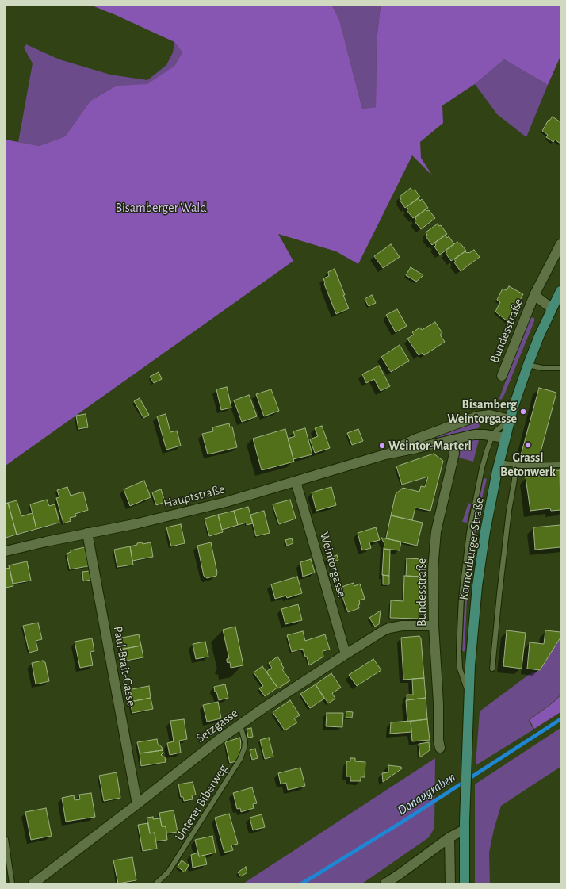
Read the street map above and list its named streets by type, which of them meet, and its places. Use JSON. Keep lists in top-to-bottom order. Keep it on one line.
{"streets":{"main road":["Korneuburger Straße"],"street":["Bundesstraße","Hauptstraße","Weintorgasse","Paul-Brait-Gasse","Setzgasse"],"lane":["Unterer Biberweg"]},"crossings":[["Bundesstraße","Hauptstraße"],["Bundesstraße","Korneuburger Straße"],["Bundesstraße","Setzgasse"],["Hauptstraße","Korneuburger Straße"],["Hauptstraße","Weintorgasse"],["Hauptstraße","Paul-Brait-Gasse"],["Weintorgasse","Setzgasse"],["Paul-Brait-Gasse","Setzgasse"],["Setzgasse","Unterer Biberweg"]],"water":["Donaugraben"],"parks":["Bisamberger Wald"],"places":["Bisamberg Weintorgasse","Grassl Betonwerk","Weintor-Marterl"]}
